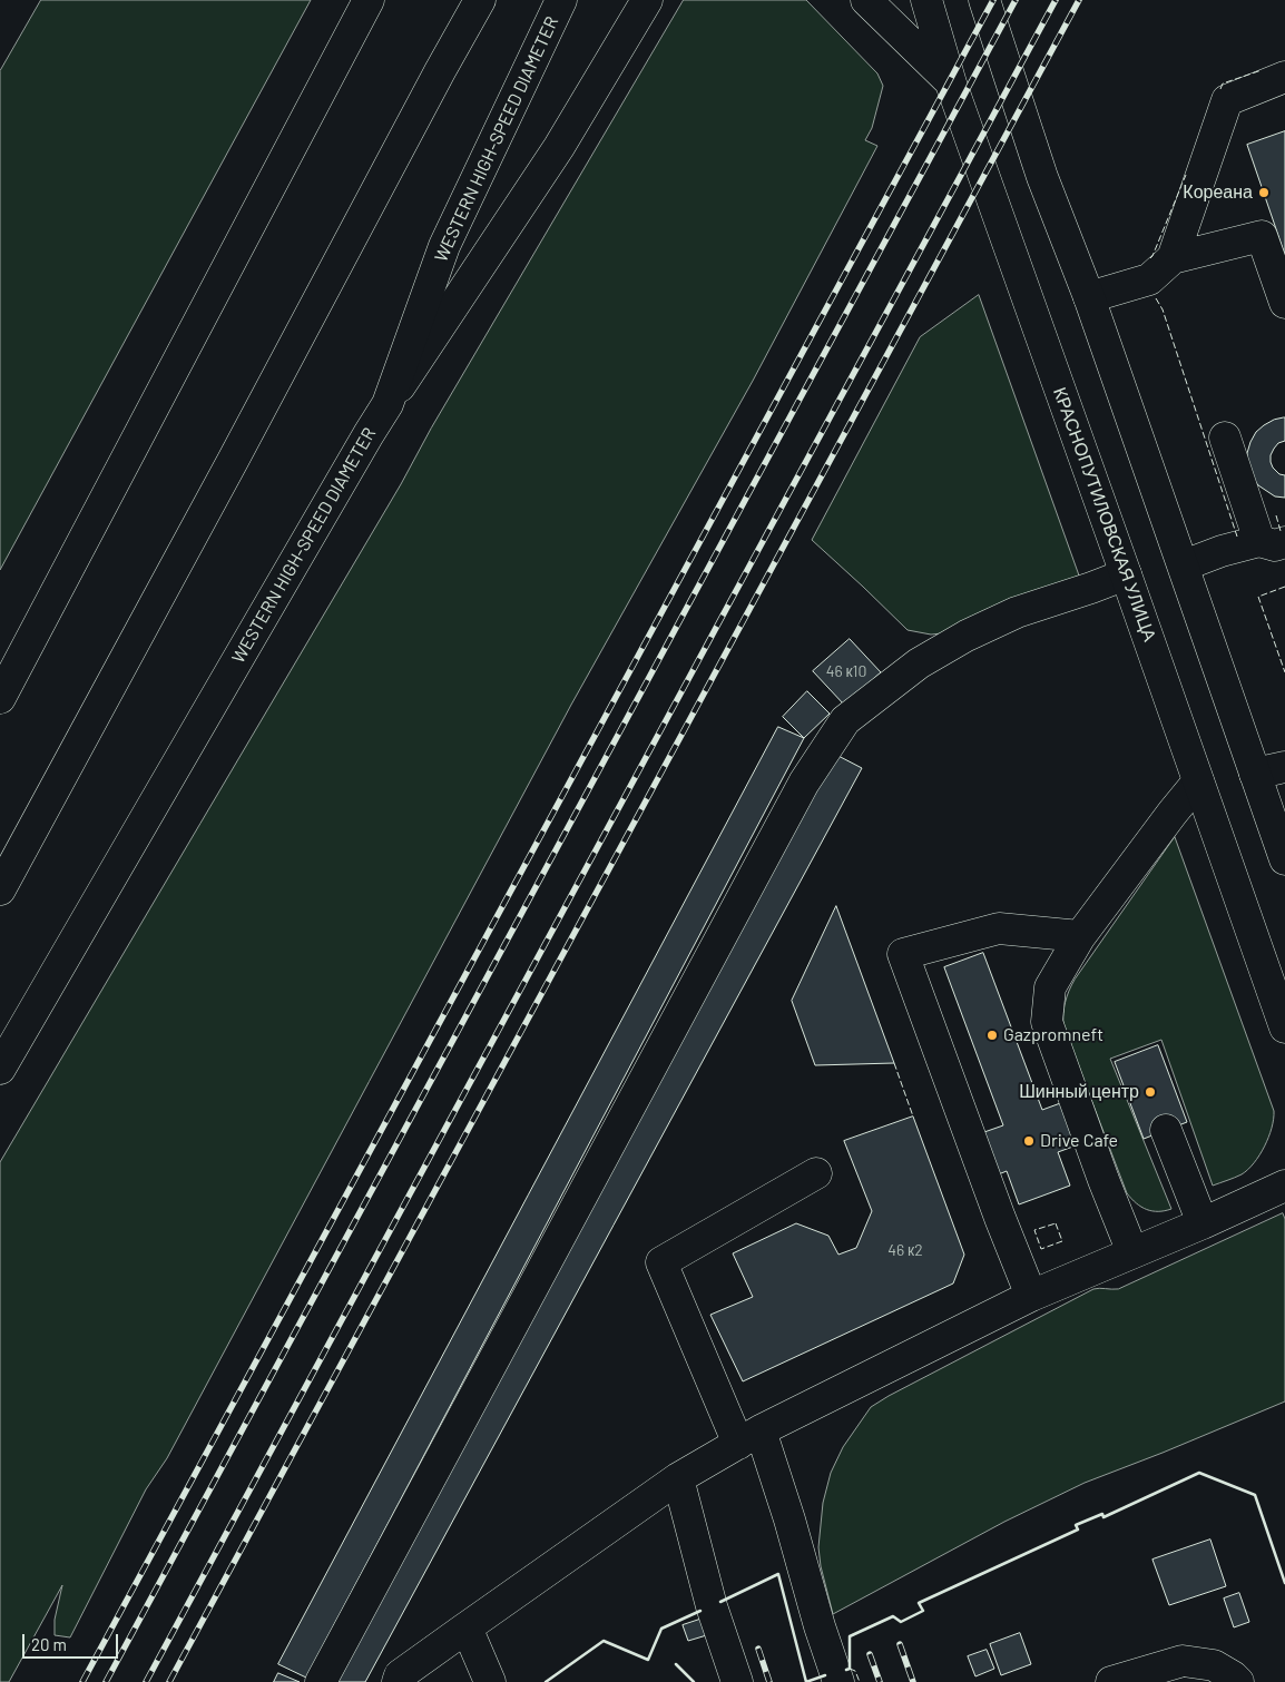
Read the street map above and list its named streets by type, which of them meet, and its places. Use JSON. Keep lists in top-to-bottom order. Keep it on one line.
{"streets":{"main road":["WESTERN HIGH-SPEED DIAMETER","КРАСНОПУТИЛОВСКАЯ УЛИЦА"]},"places":["Кореана","Gazpromneft","Шинный центр","Drive Cafe"],"house_numbers":["46 к10","46 к2"],"scale_bar":"20 m"}
